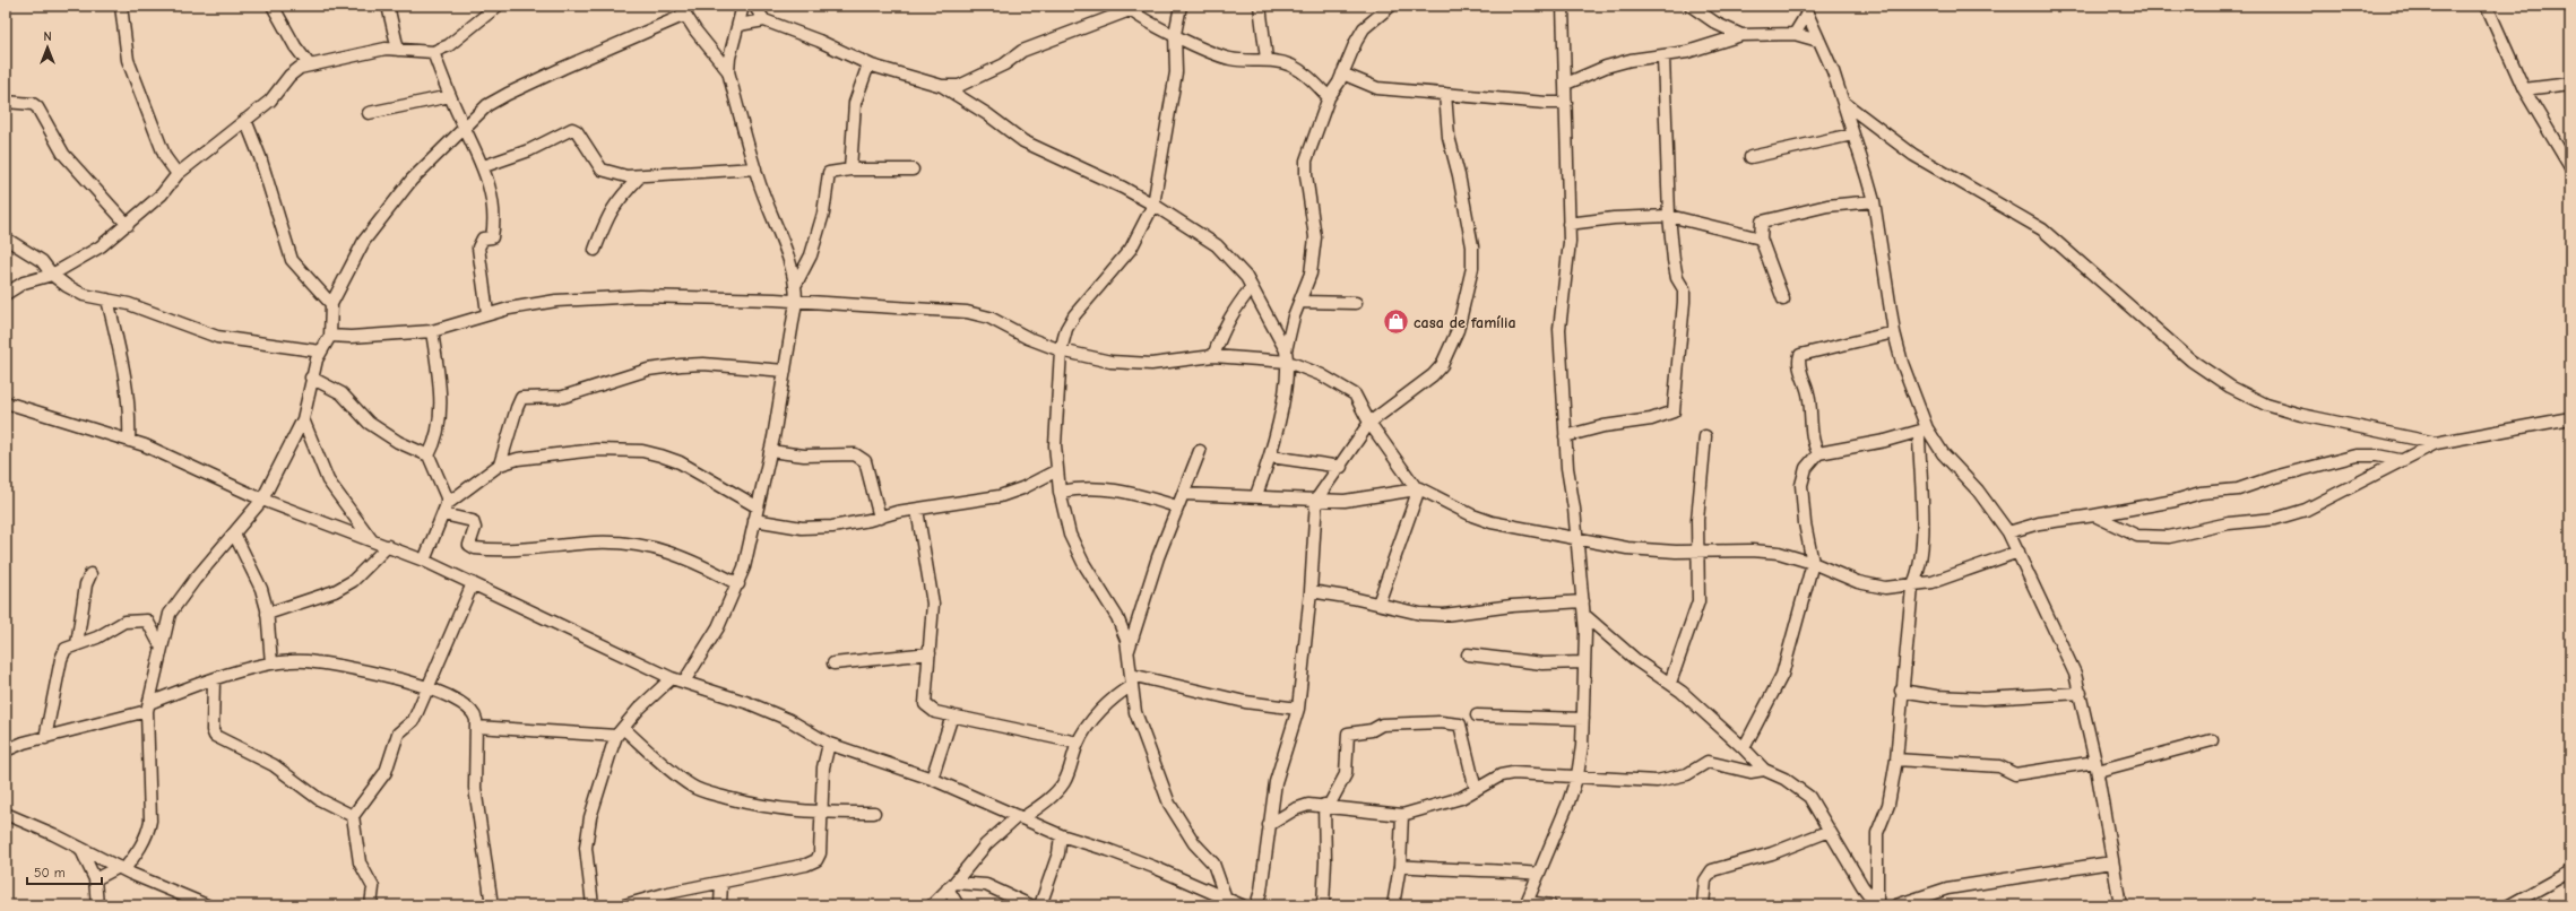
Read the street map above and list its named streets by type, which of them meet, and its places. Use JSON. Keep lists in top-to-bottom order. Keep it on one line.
{"places":{"shop":["casa de família"]},"scale_bar":"50 m","north":"top"}
